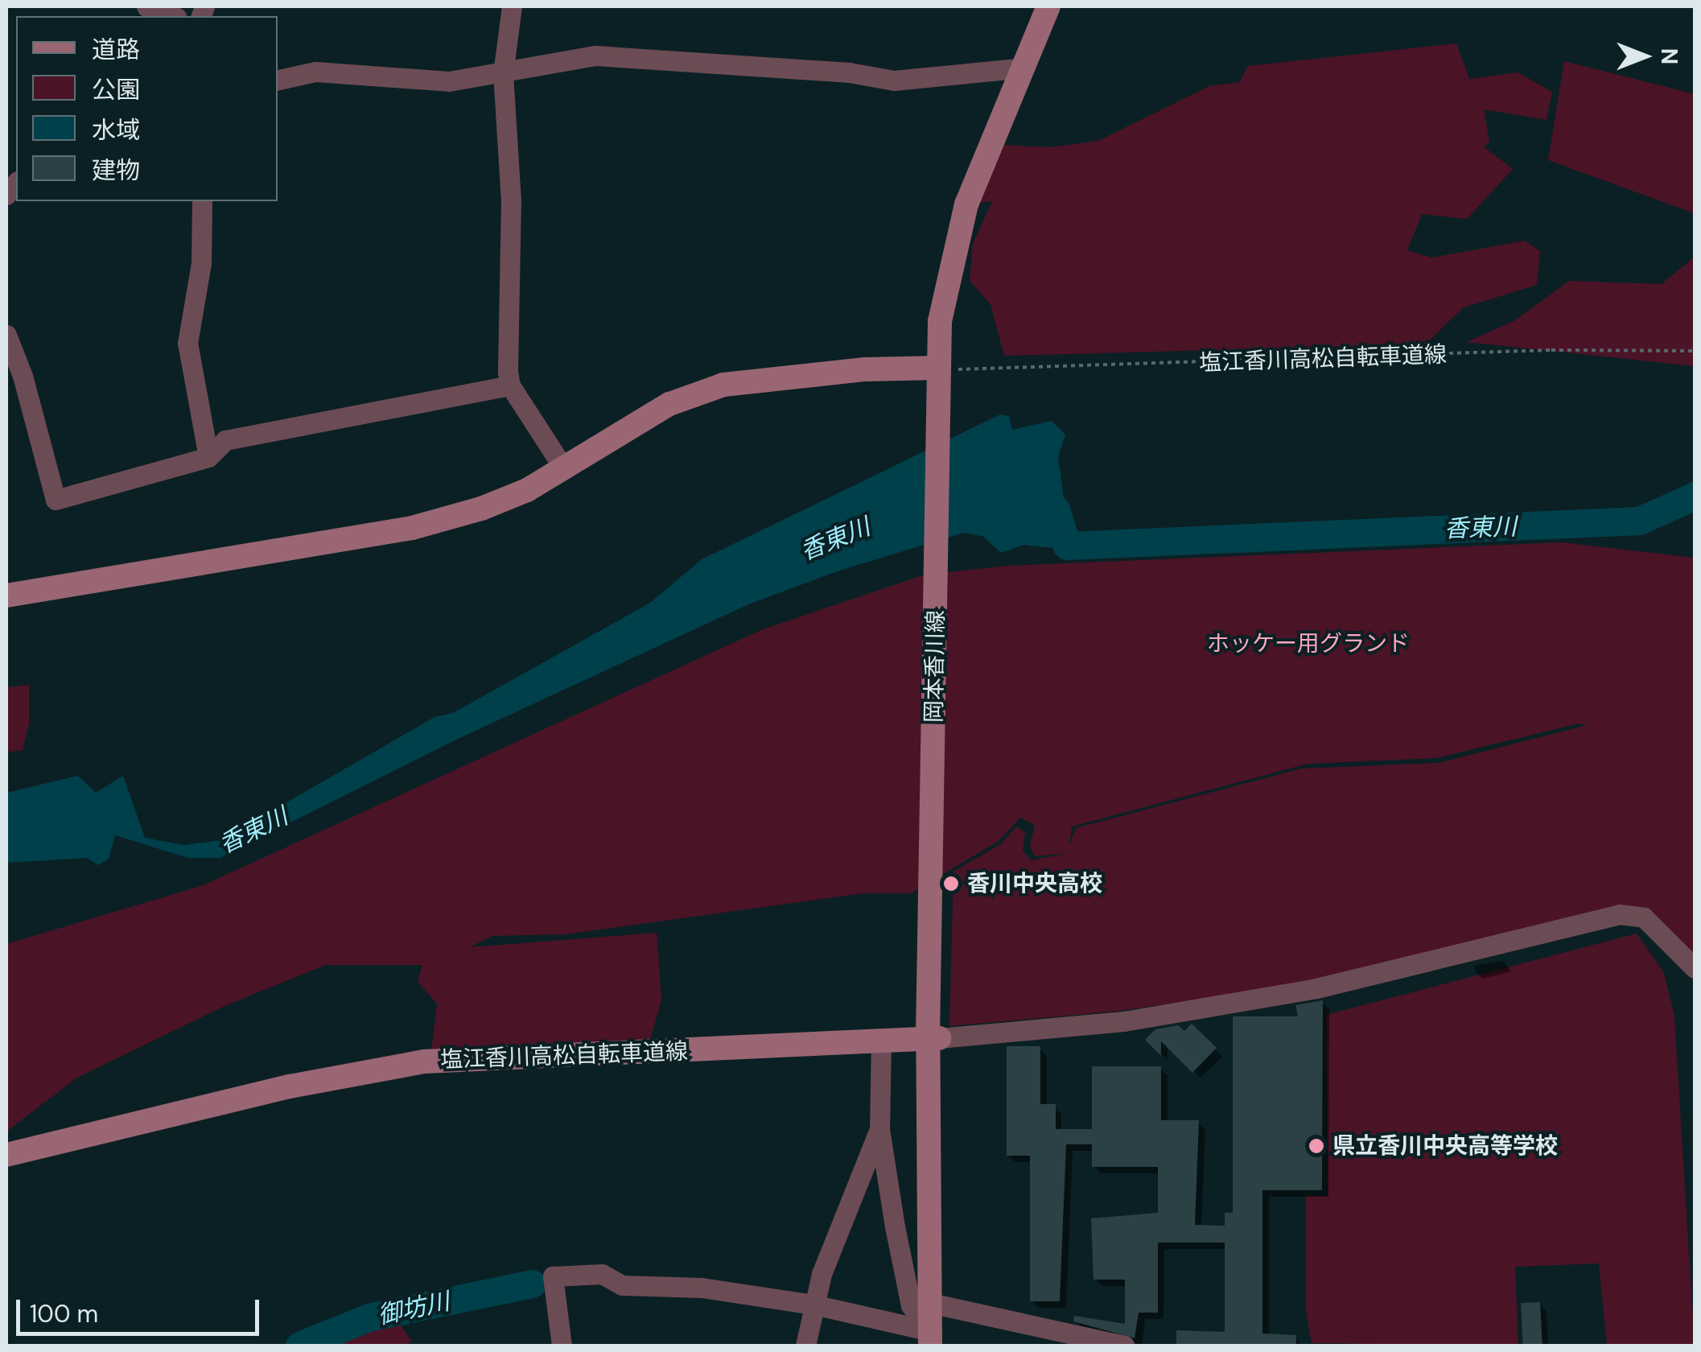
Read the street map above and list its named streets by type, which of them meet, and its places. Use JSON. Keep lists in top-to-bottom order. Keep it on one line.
{"streets":{"main road":["塩江香川高松自転車道線","岡本香川線"]},"crossings":[["塩江香川高松自転車道線","岡本香川線"]],"water":["香東川","御坊川"],"parks":["ホッケー用グランド"],"places":["香川中央高校","県立香川中央高等学校"],"legend":["道路","公園","水域","建物"],"scale_bar":"100 m","north":"right"}
